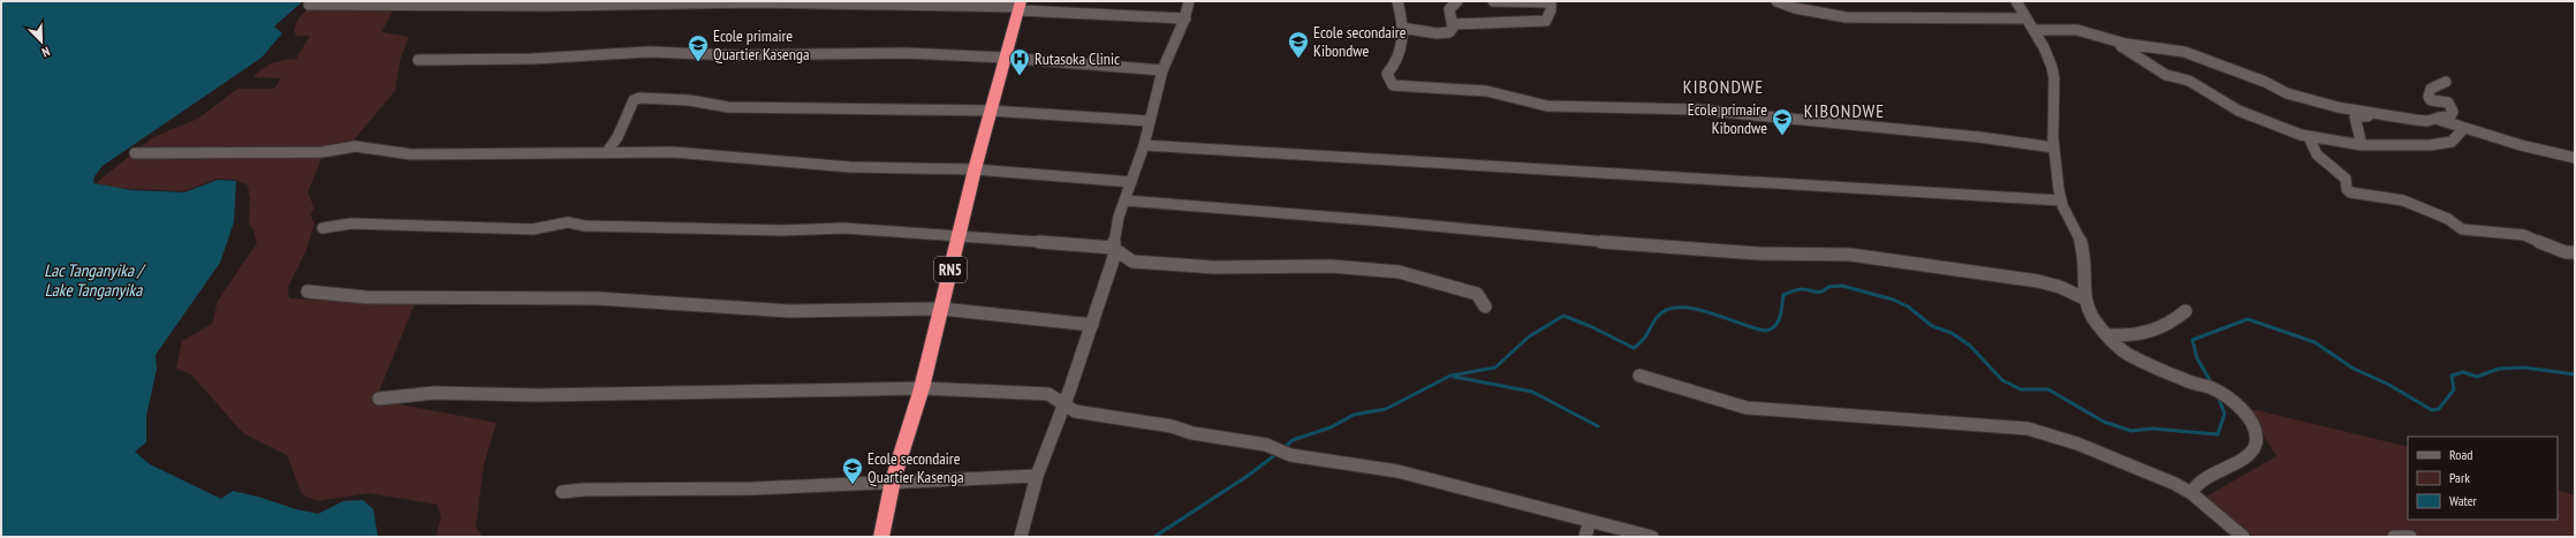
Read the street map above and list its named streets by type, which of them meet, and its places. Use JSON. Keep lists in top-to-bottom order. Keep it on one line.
{"streets":{"highway":["RN5"]},"districts":["KIBONDWE","KIBONDWE"],"water":["Lac Tanganyika / Lake Tanganyika"],"places":{"school or university":["Ecole secondaire Kibondwe","Ecole primaire Quartier Kasenga","Ecole primaire Kibondwe","Ecole secondaire Quartier Kasenga"],"hospital":["Rutasoka Clinic"]},"legend":["Road","Park","Water"],"north":"bottom right"}
